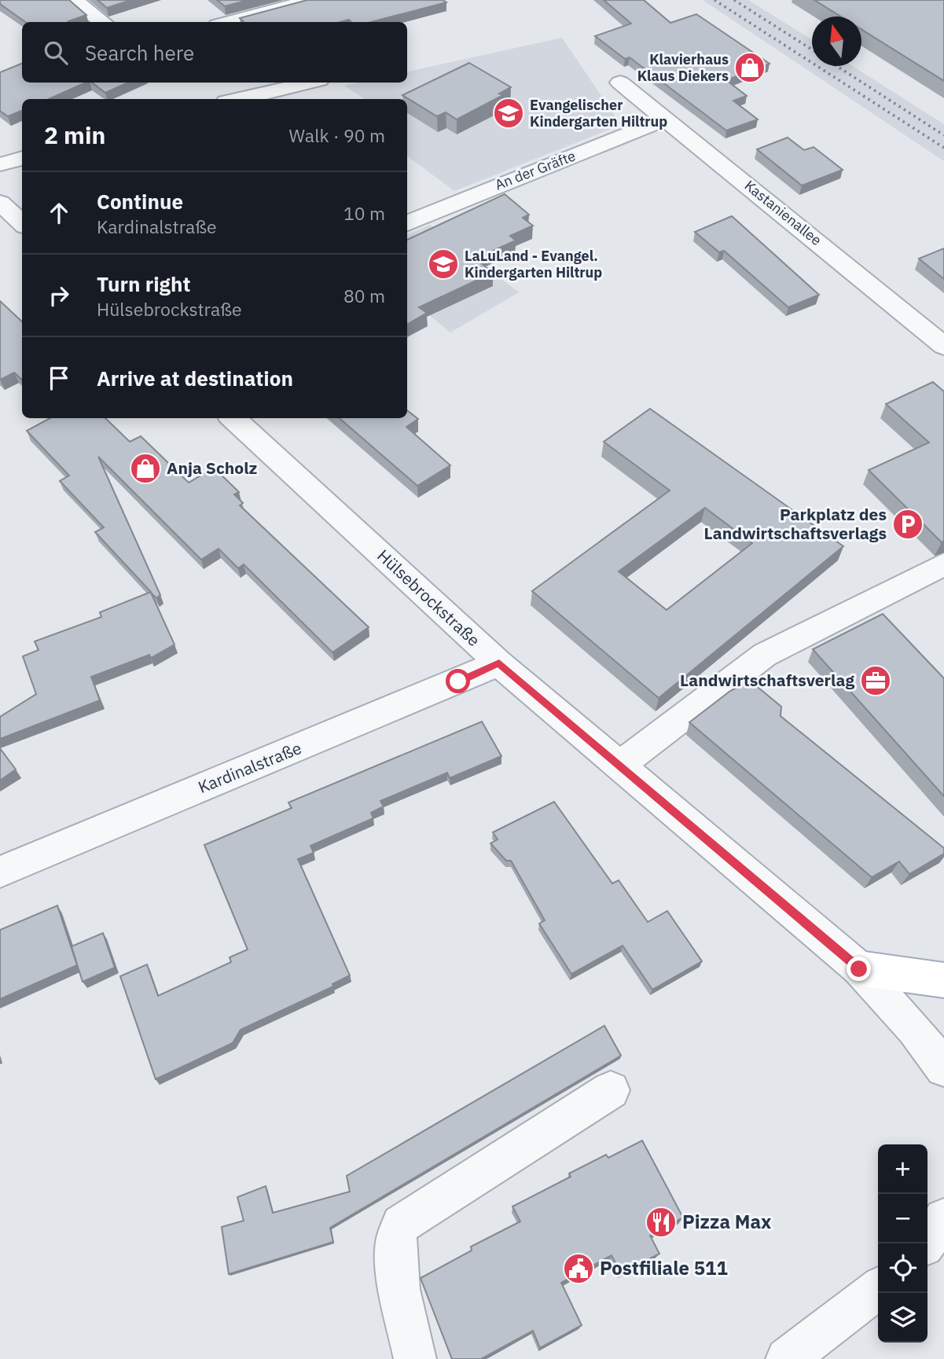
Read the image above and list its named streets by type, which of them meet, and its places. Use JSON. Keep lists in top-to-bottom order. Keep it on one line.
{"streets":{"street":["An der Gräfte","Kastanienallee","Hülsebrockstraße","Kardinalstraße"]},"crossings":[["An der Gräfte","Kastanienallee"],["Hülsebrockstraße","Kardinalstraße"]],"places":{"shop":["Klavierhaus Klaus Diekers","Anja Scholz"],"school or university":["Evangelischer Kindergarten Hiltrup","LaLuLand - Evangel. Kindergarten Hiltrup"],"parking":["Parkplatz des Landwirtschaftsverlags"],"office":["Landwirtschaftsverlag"],"restaurant":["Pizza Max"],"public building":["Postfiliale 511"]},"north":"top","page":{"search":"Search here","heading":["2 min","Walk · 90 m"],"list":[["Continue","Kardinalstraße","10 m"],["Turn right","Hülsebrockstraße","80 m"],"Arrive at destination"],"map_buttons":["+","−"]}}
